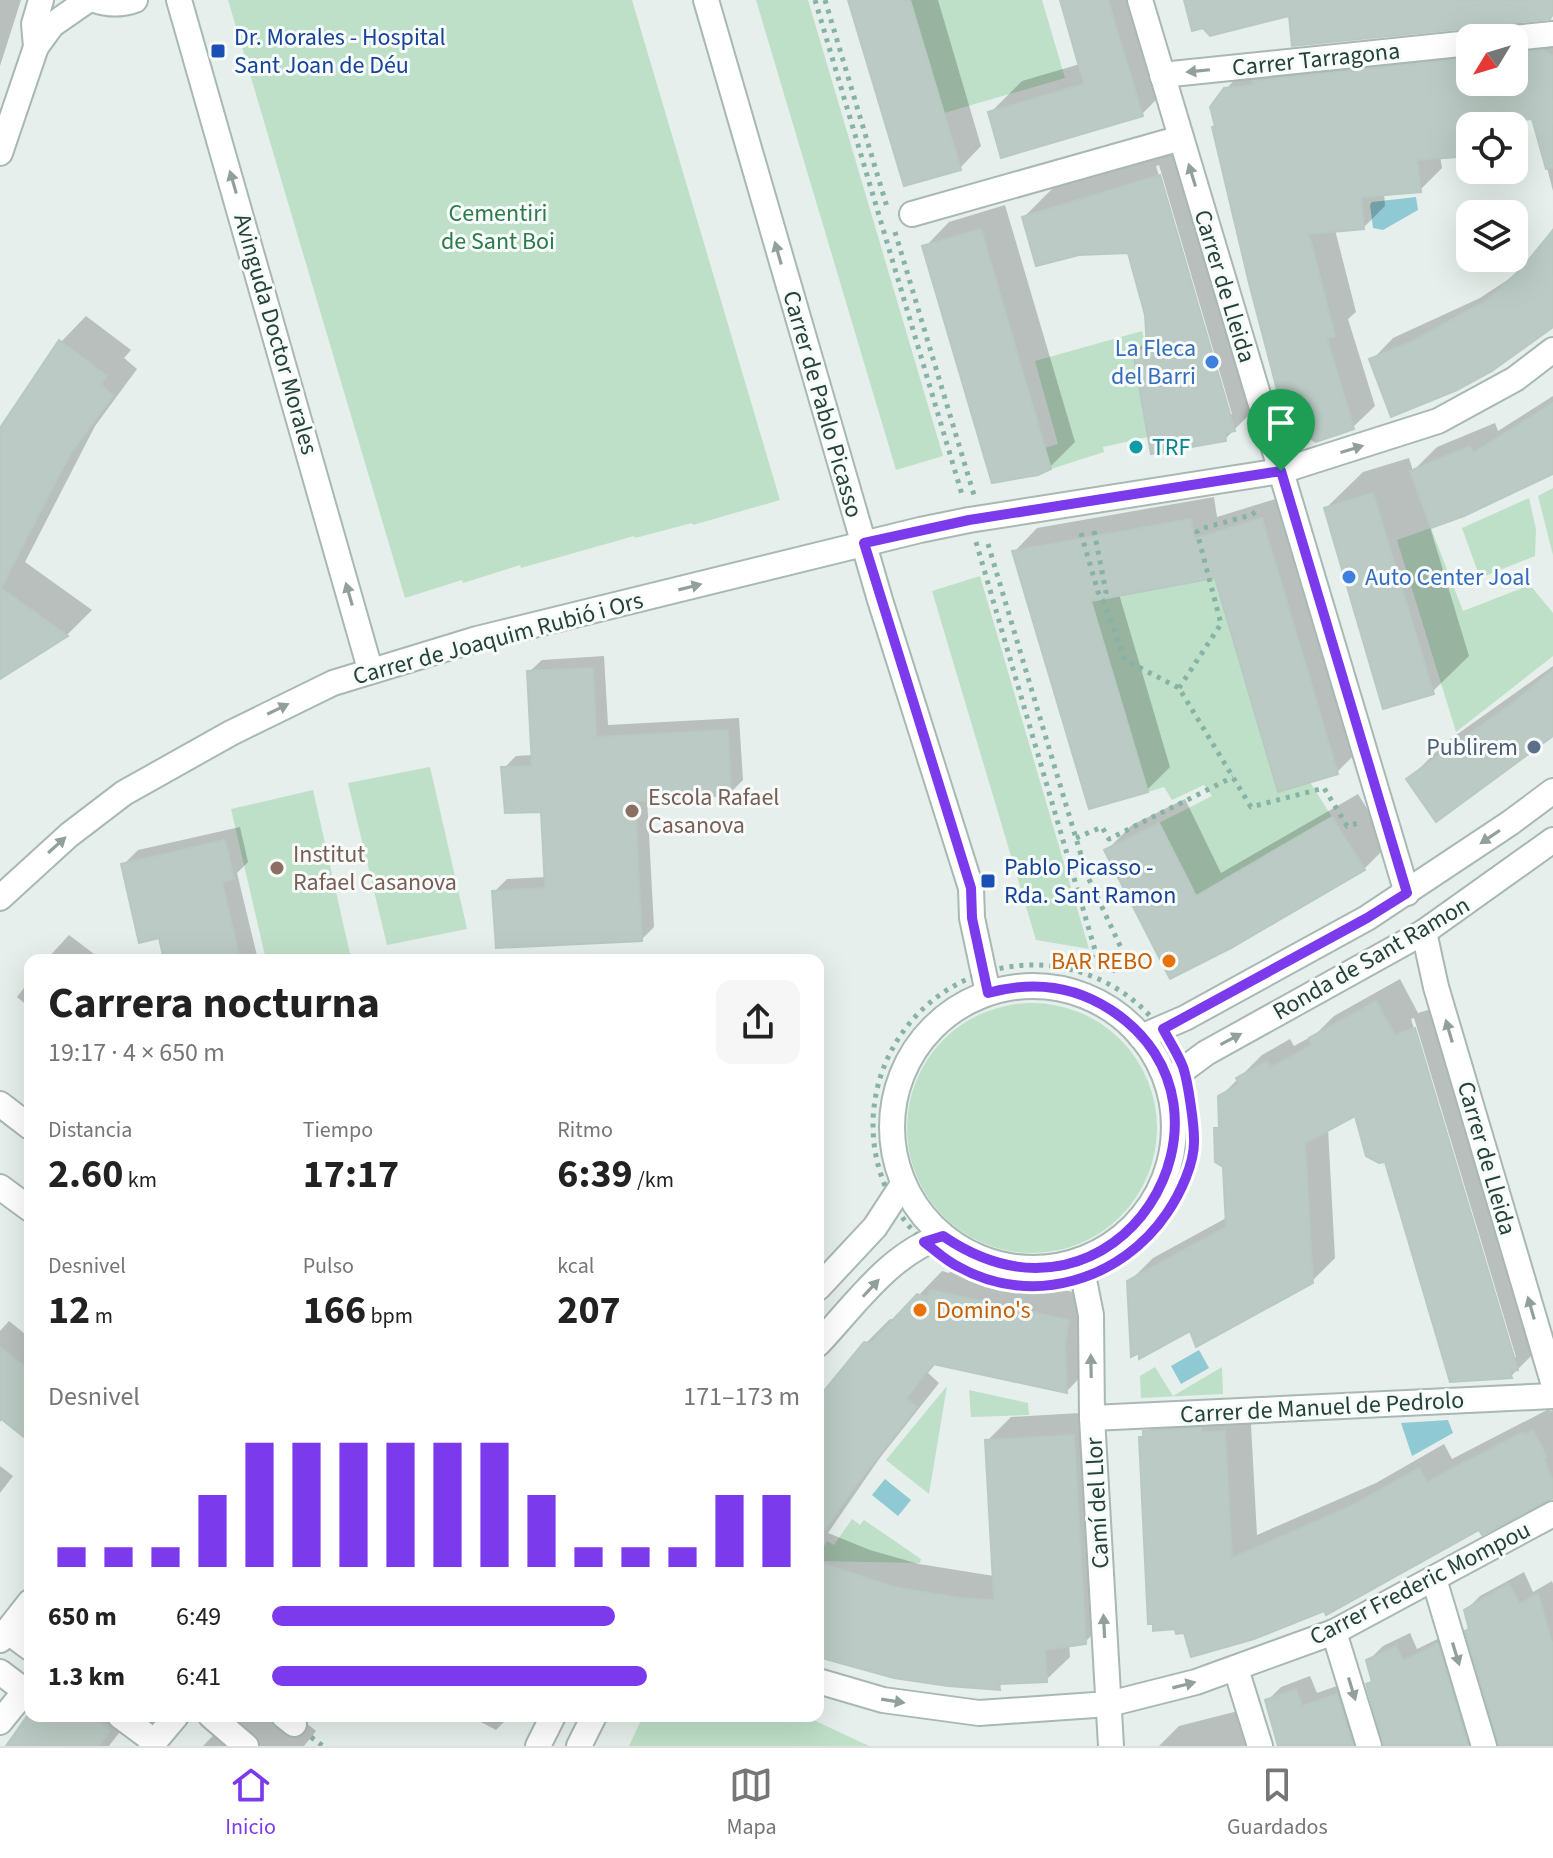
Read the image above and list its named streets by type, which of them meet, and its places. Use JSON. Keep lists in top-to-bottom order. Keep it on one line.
{"streets":{"street":["Carrer Tarragona","Carrer de Lleida","Avinguda Doctor Morales","Carrer de Pablo Picasso","Carrer de Joaquim Rubió i Ors","Ronda de Sant Ramon","Carrer de Manuel de Pedrolo","Camí del Llor","Carrer Frederic Mompou"]},"crossings":[["Carrer Tarragona","Carrer de Lleida"],["Carrer de Lleida","Carrer de Joaquim Rubió i Ors"],["Carrer de Lleida","Ronda de Sant Ramon"],["Avinguda Doctor Morales","Carrer de Joaquim Rubió i Ors"],["Carrer de Pablo Picasso","Carrer de Joaquim Rubió i Ors"],["Carrer de Manuel de Pedrolo","Camí del Llor"],["Camí del Llor","Carrer Frederic Mompou"]],"one_way":["Carrer Tarragona","Carrer de Lleida","Avinguda Doctor Morales","Carrer de Pablo Picasso","Carrer de Joaquim Rubió i Ors","Camí del Llor","Carrer Frederic Mompou"],"parks":["Cementiri de Sant Boi"],"places":{"transit":["Dr. Morales - Hospital Sant Joan de Déu","Pablo Picasso - Rda. Sant Ramon"],"other":["La Fleca del Barri","TRF","Auto Center Joal","Publirem","Escola Rafael Casanova","Institut Rafael Casanova","BAR REBO","Domino's"]},"north":"bottom left","page":{"heading":["Carrera nocturna","19:17 · 4 × 650 m"],"stats":[["Distancia","2.60 km"],["Tiempo","17:17"],["Ritmo","6:39 /km"],["Desnivel","12 m"],["Pulso","166 bpm"],["kcal","207"]],"chart":["Desnivel","171–173 m"],"list":[{"name":"650 m","note":"6:49"},{"name":"1.3 km","note":"6:41"}],"tabs":["Inicio","Mapa","Guardados"]}}
